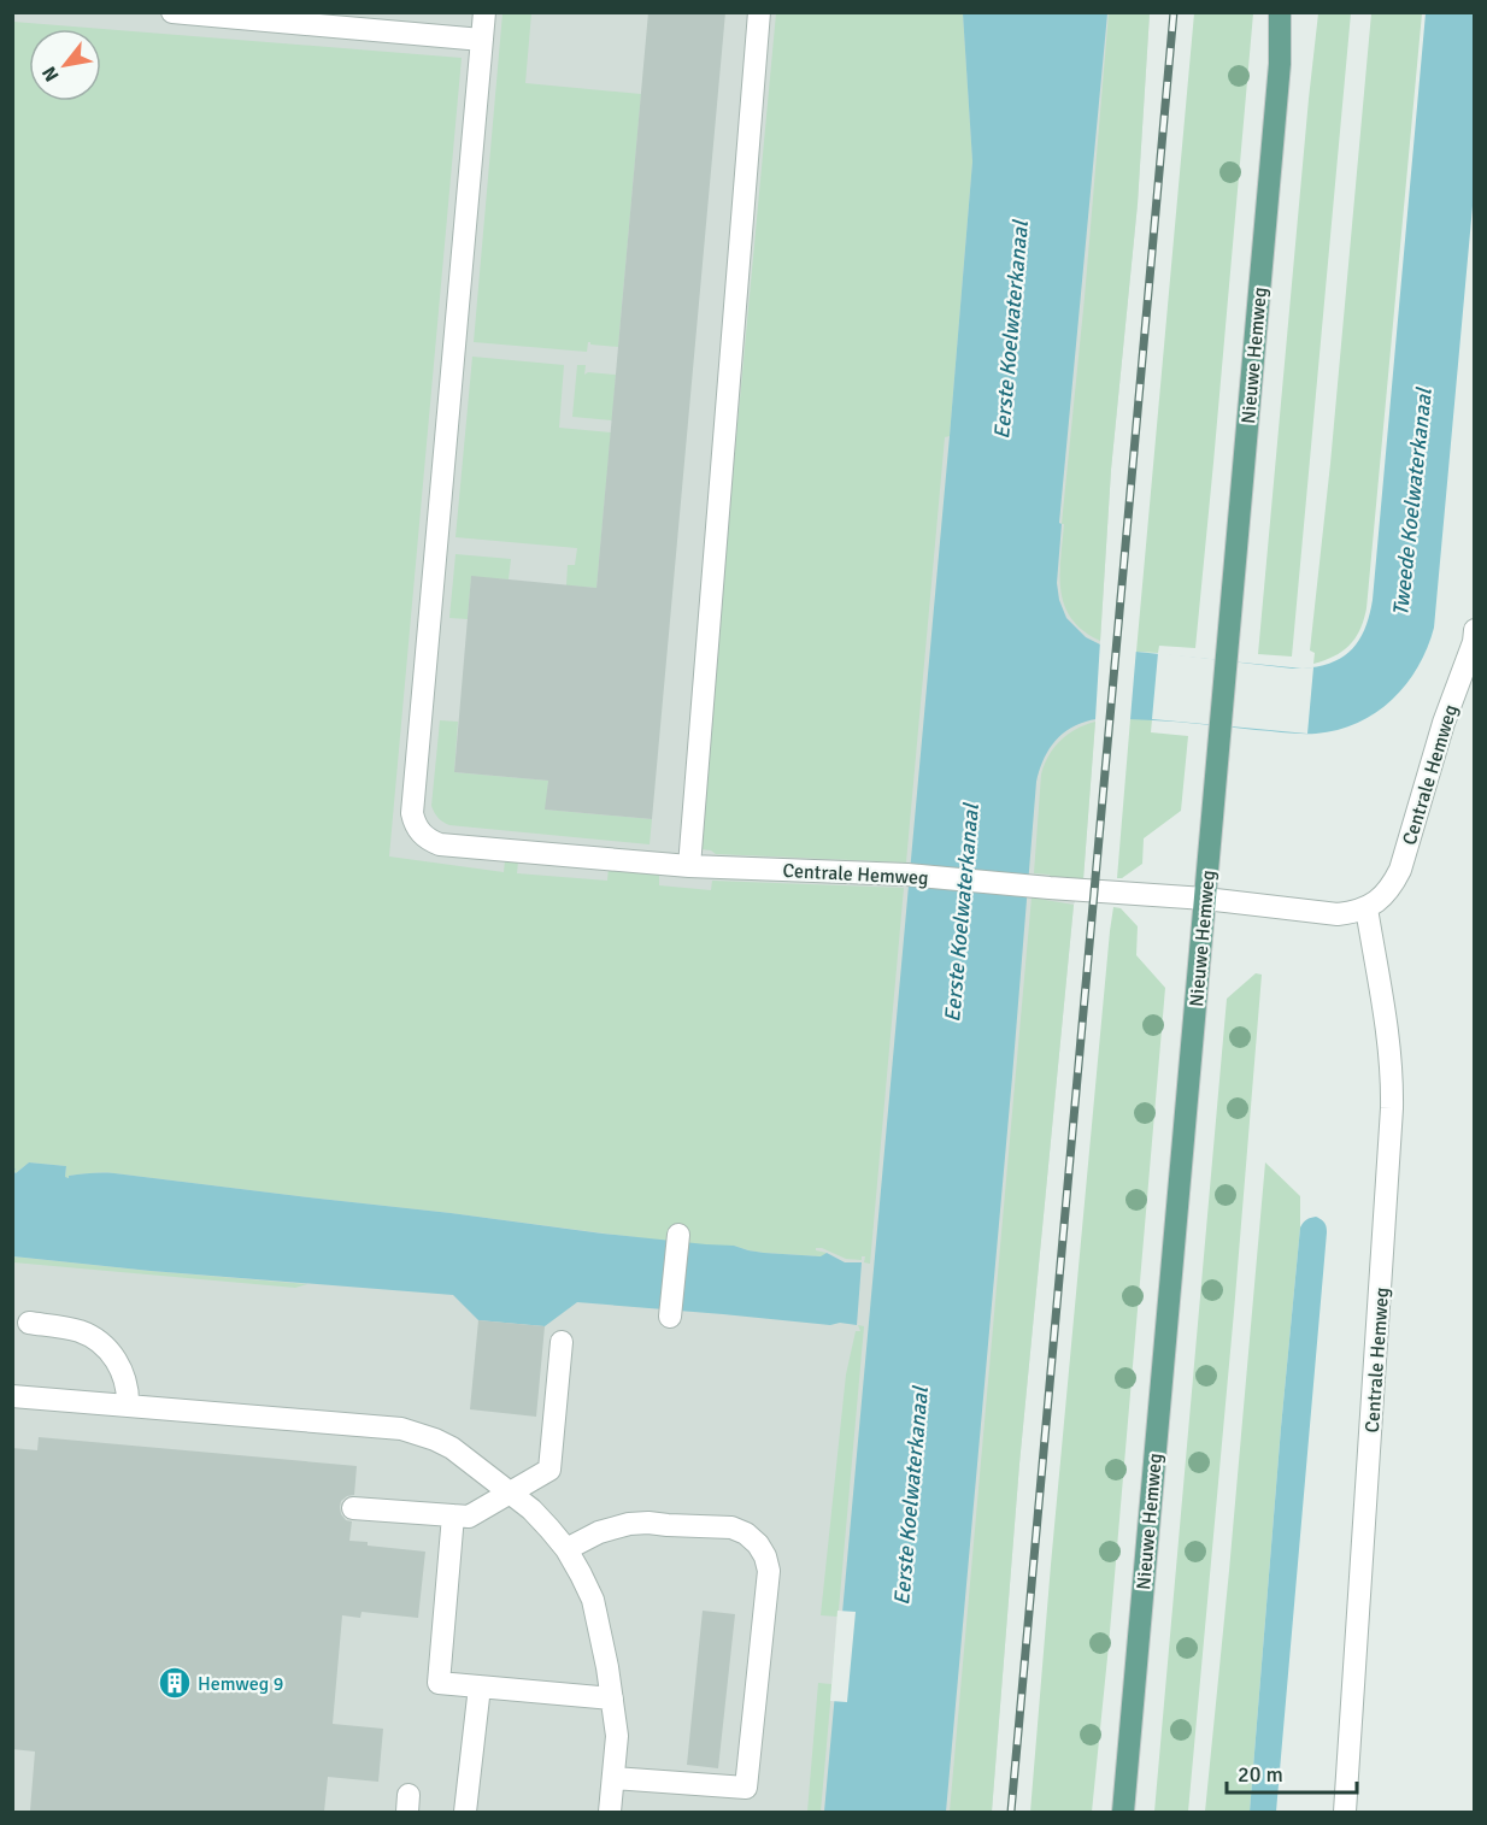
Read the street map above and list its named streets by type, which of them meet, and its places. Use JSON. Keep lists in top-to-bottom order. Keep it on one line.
{"streets":{"main road":["Nieuwe Hemweg"],"lane":["Centrale Hemweg"]},"crossings":[["Nieuwe Hemweg","Centrale Hemweg"]],"water":["Eerste Koelwaterkanaal","Tweede Koelwaterkanaal"],"places":{"building":["Hemweg 9"]},"scale_bar":"20 m","north":"bottom left"}
